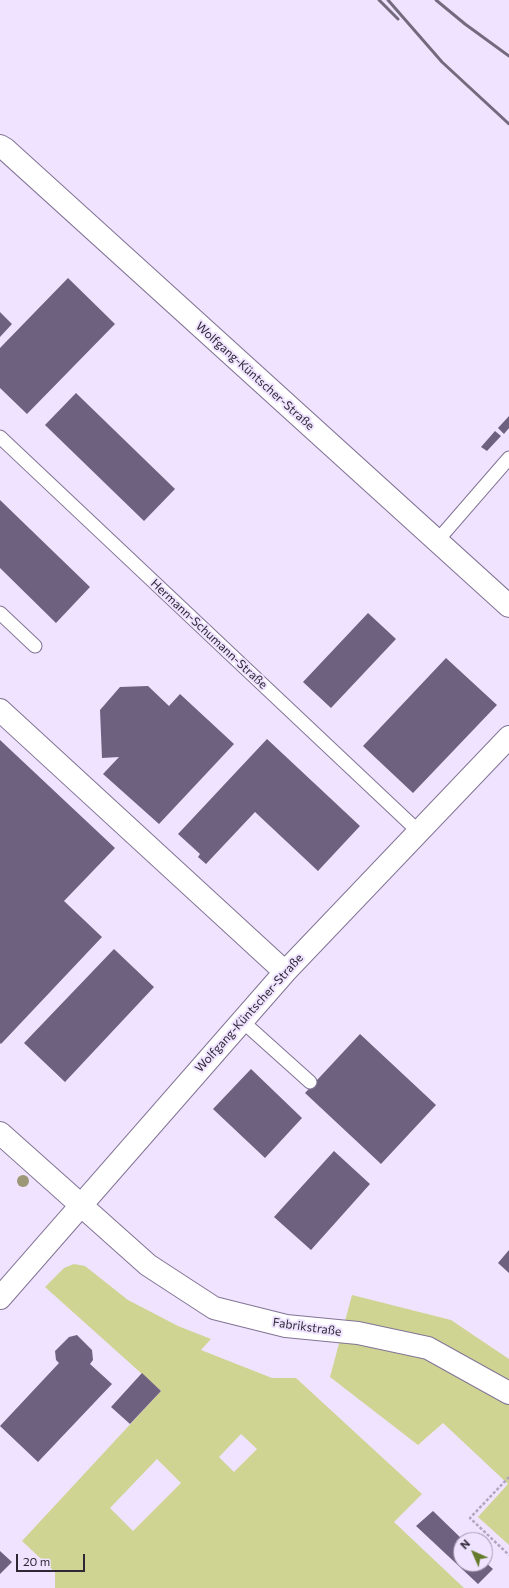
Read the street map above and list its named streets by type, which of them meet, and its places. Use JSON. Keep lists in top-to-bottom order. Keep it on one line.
{"streets":{"street":["Wolfgang-Küntscher-Straße","Fabrikstraße"],"lane":["Hermann-Schumann-Straße"]},"crossings":[["Wolfgang-Küntscher-Straße","Hermann-Schumann-Straße"],["Wolfgang-Küntscher-Straße","Fabrikstraße"]],"scale_bar":"20 m","north":"top left"}
